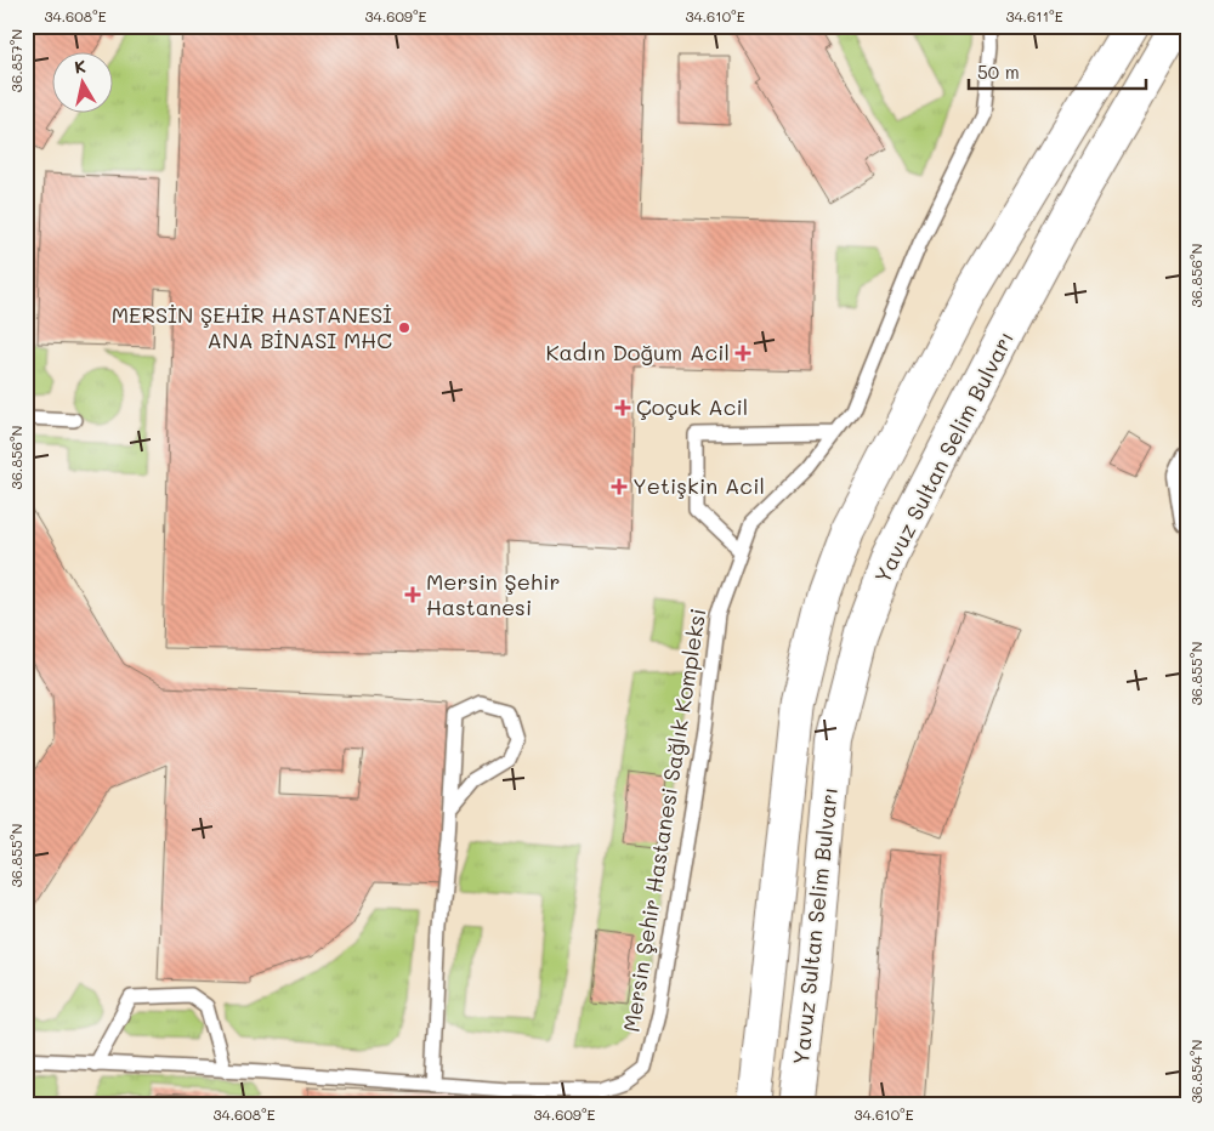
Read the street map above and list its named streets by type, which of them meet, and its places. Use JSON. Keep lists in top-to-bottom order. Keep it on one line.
{"streets":{"street":["Yavuz Sultan Selim Bulvarı"],"lane":["Mersin Şehir Hastanesi Sağlık Kompleksi"]},"places":{"other":["MERSİN ŞEHİR HASTANESİ ANA BİNASI MHC"],"health":["Kadın Doğum Acil","Çoçuk Acil","Yetişkin Acil","Mersin Şehir Hastanesi"]},"scale_bar":"50 m","north":"top","coordinates":["34.608°E","34.609°E","34.610°E","34.611°E","36.857°N","36.856°N","36.855°N","36.854°N"]}
